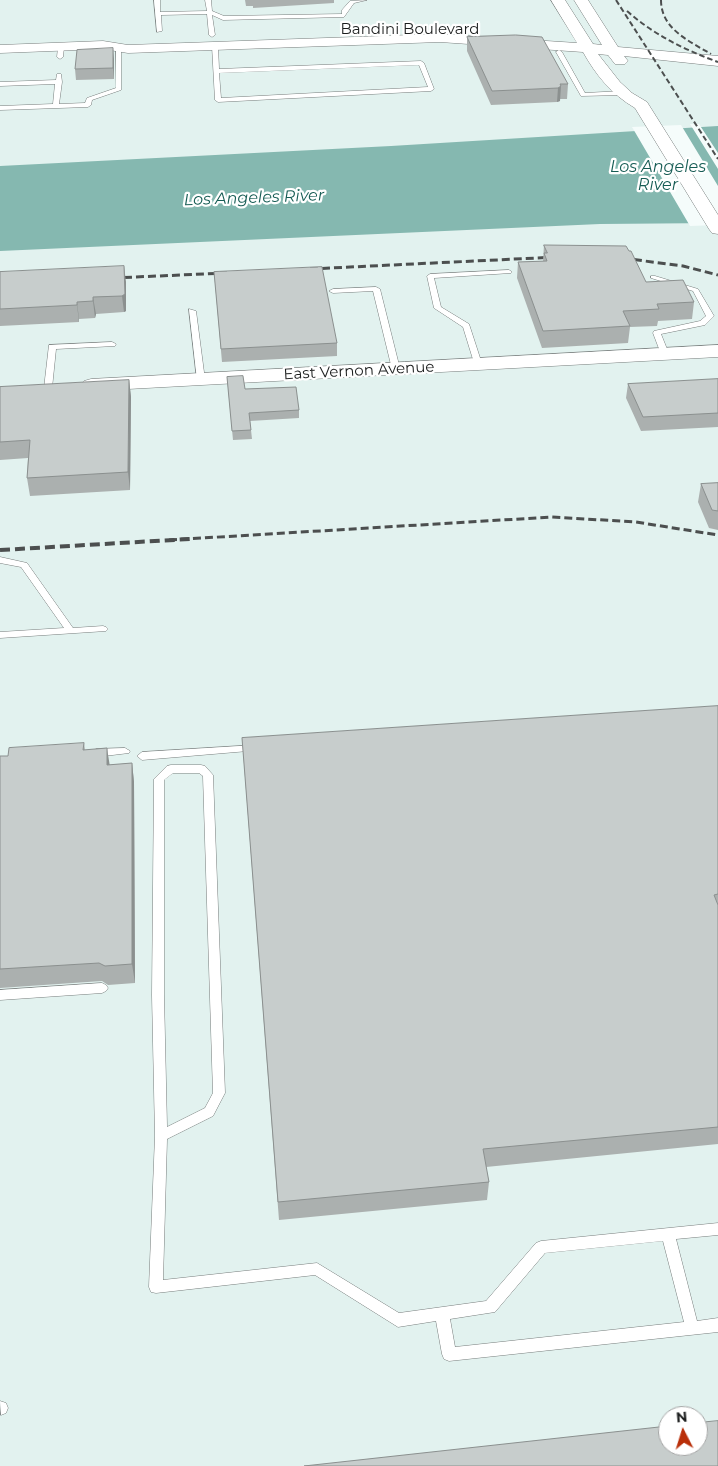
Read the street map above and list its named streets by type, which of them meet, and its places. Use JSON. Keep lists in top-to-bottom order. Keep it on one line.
{"streets":{"main road":["Bandini Boulevard","East Vernon Avenue"]},"water":["Los Angeles River"],"north":"top"}
